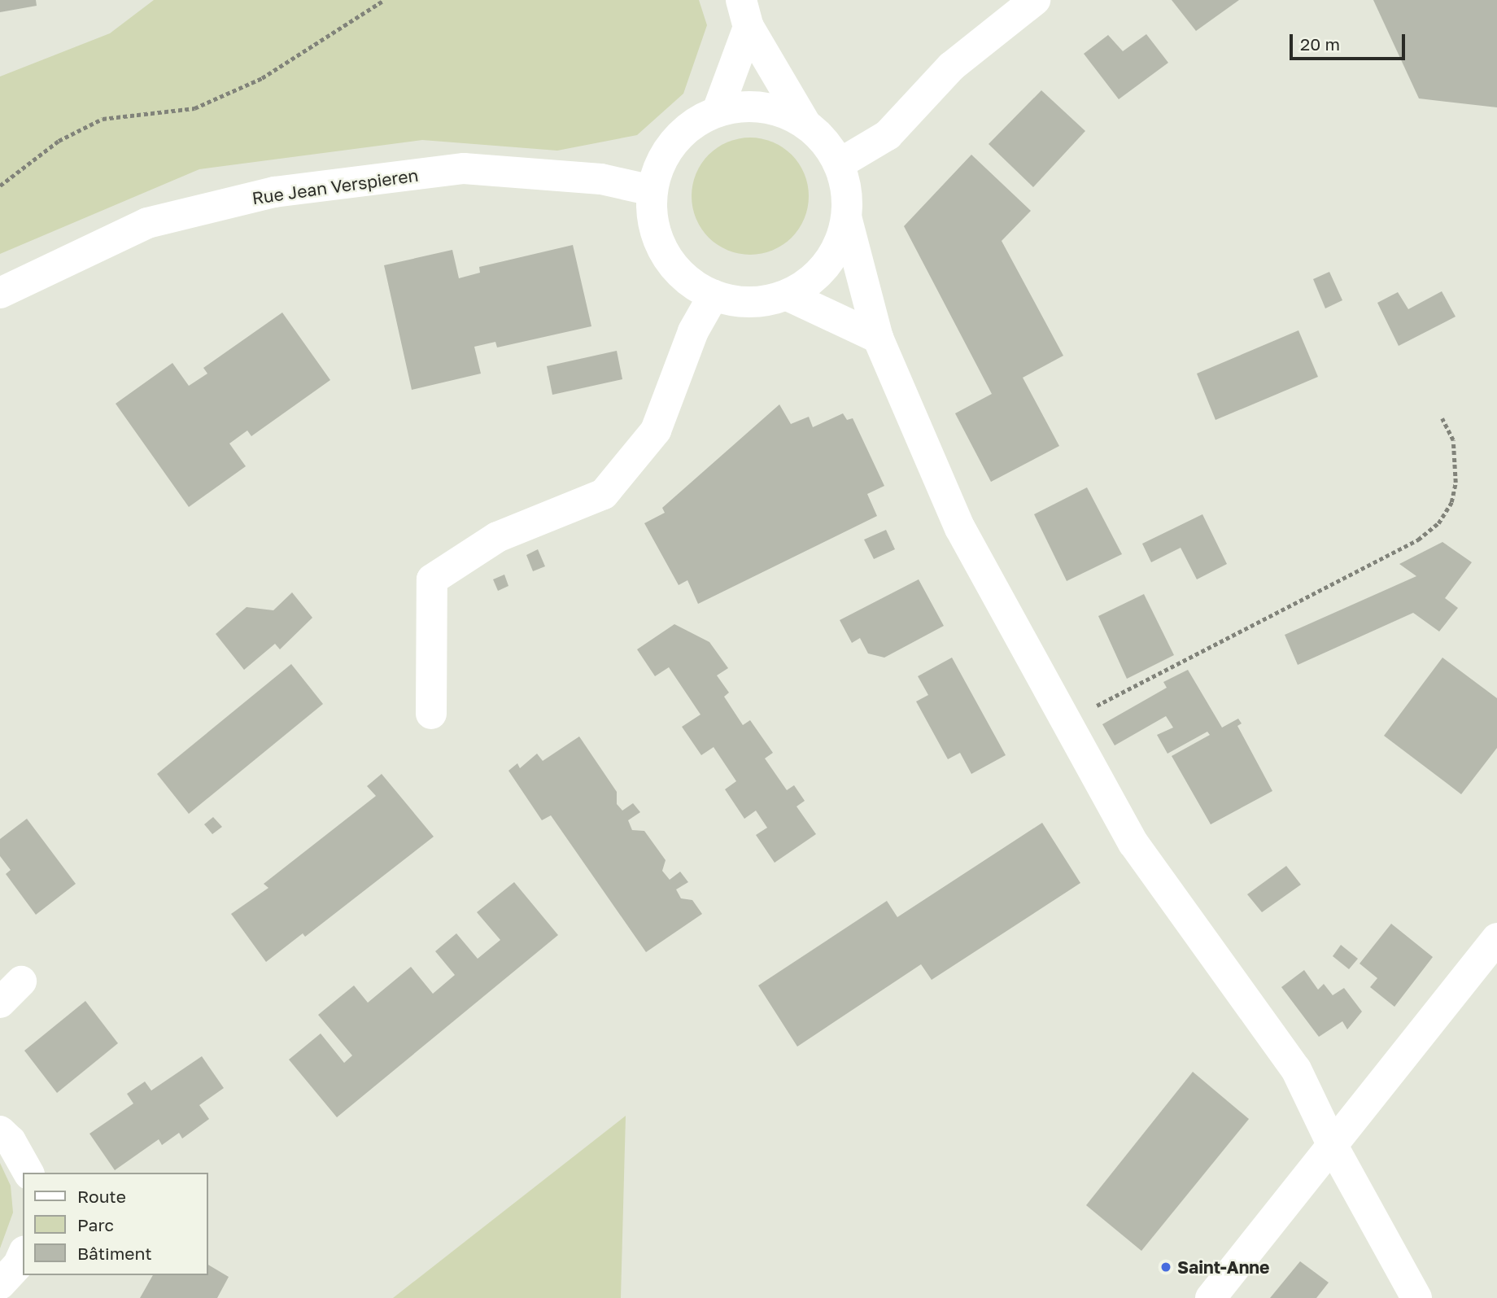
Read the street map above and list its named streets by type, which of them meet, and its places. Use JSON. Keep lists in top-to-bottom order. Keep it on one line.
{"streets":{"street":["Rue Jean Verspieren"]},"places":["Saint-Anne"],"legend":["Route","Parc","Bâtiment"],"scale_bar":"20 m"}
